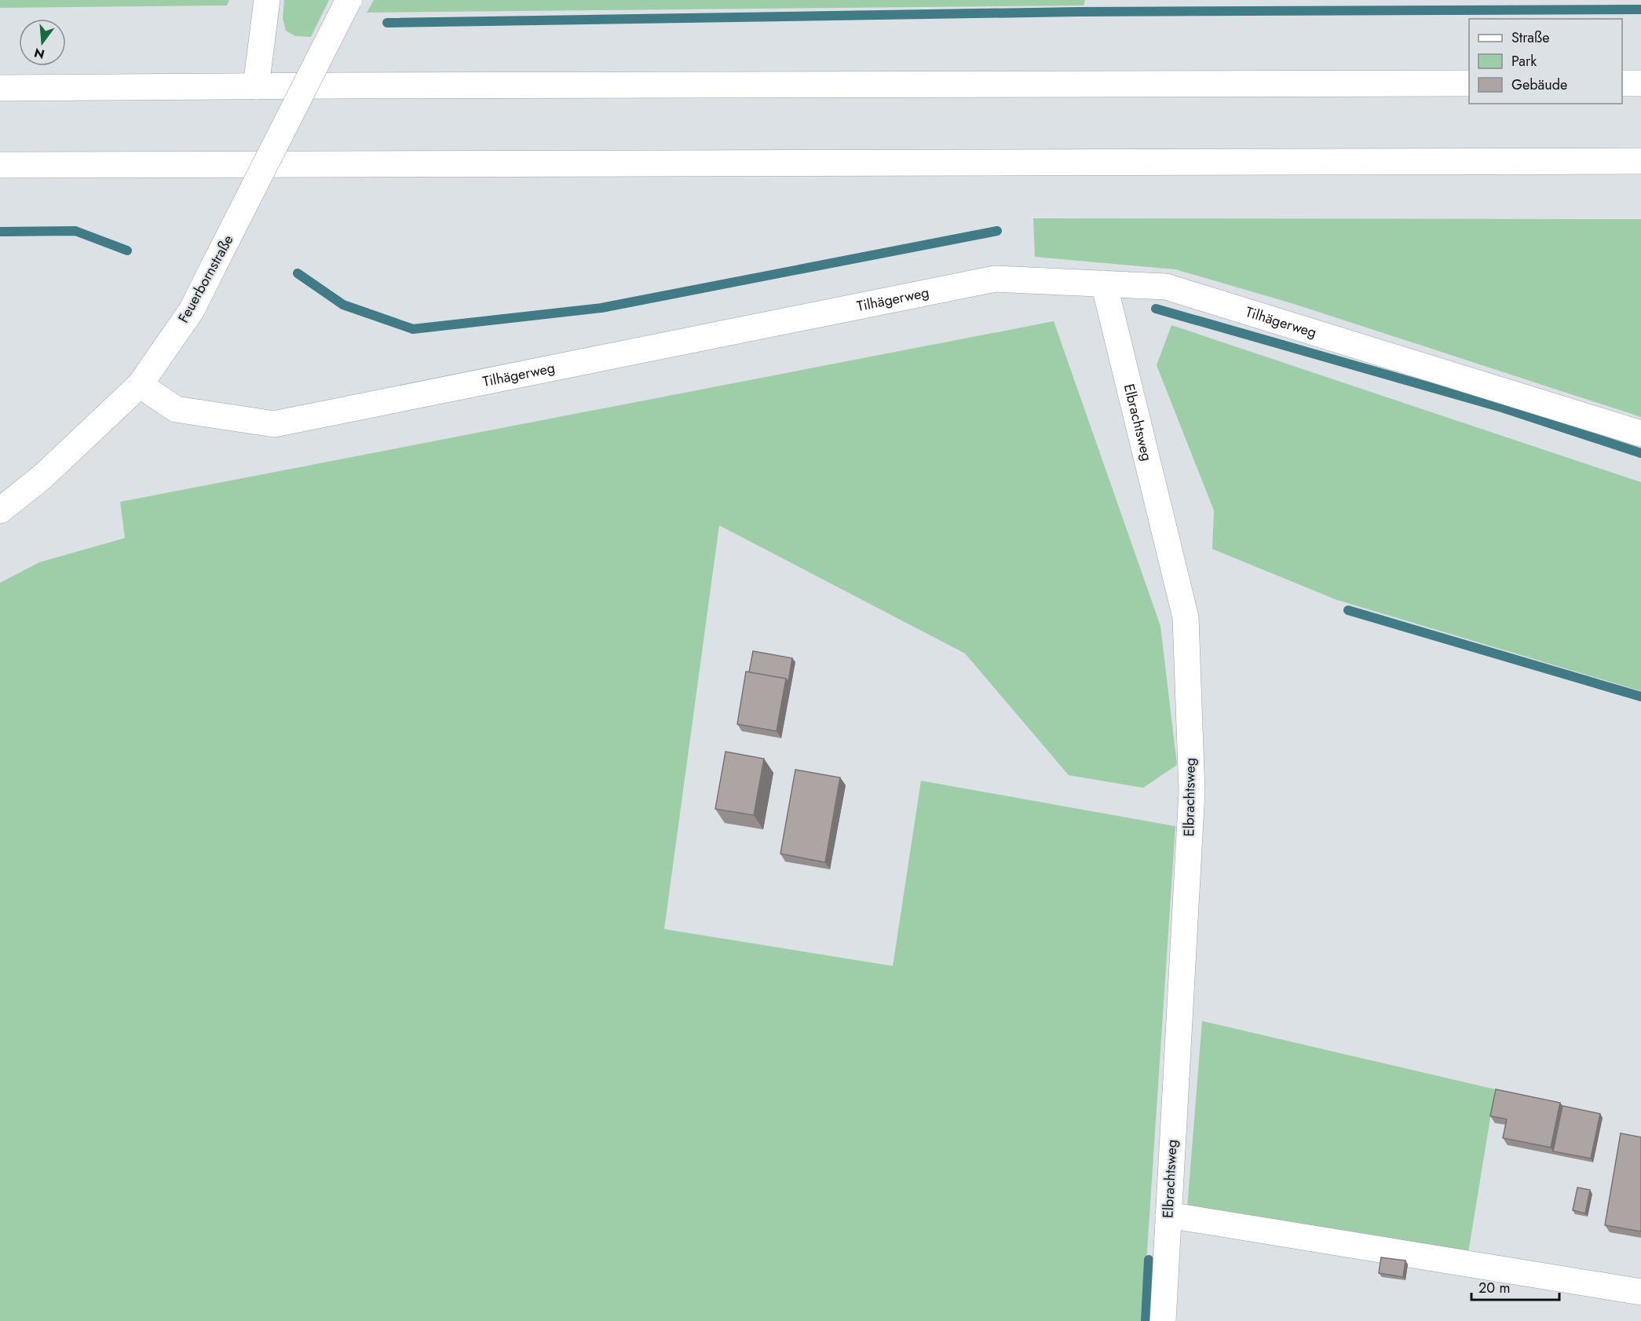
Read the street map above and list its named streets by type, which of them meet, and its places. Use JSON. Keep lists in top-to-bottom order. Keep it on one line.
{"streets":{"main road":["Feuerbornstraße","Tilhägerweg","Elbrachtsweg"]},"crossings":[["Feuerbornstraße","Tilhägerweg"],["Tilhägerweg","Elbrachtsweg"]],"legend":["Straße","Park","Gebäude"],"scale_bar":"20 m","north":"bottom"}
